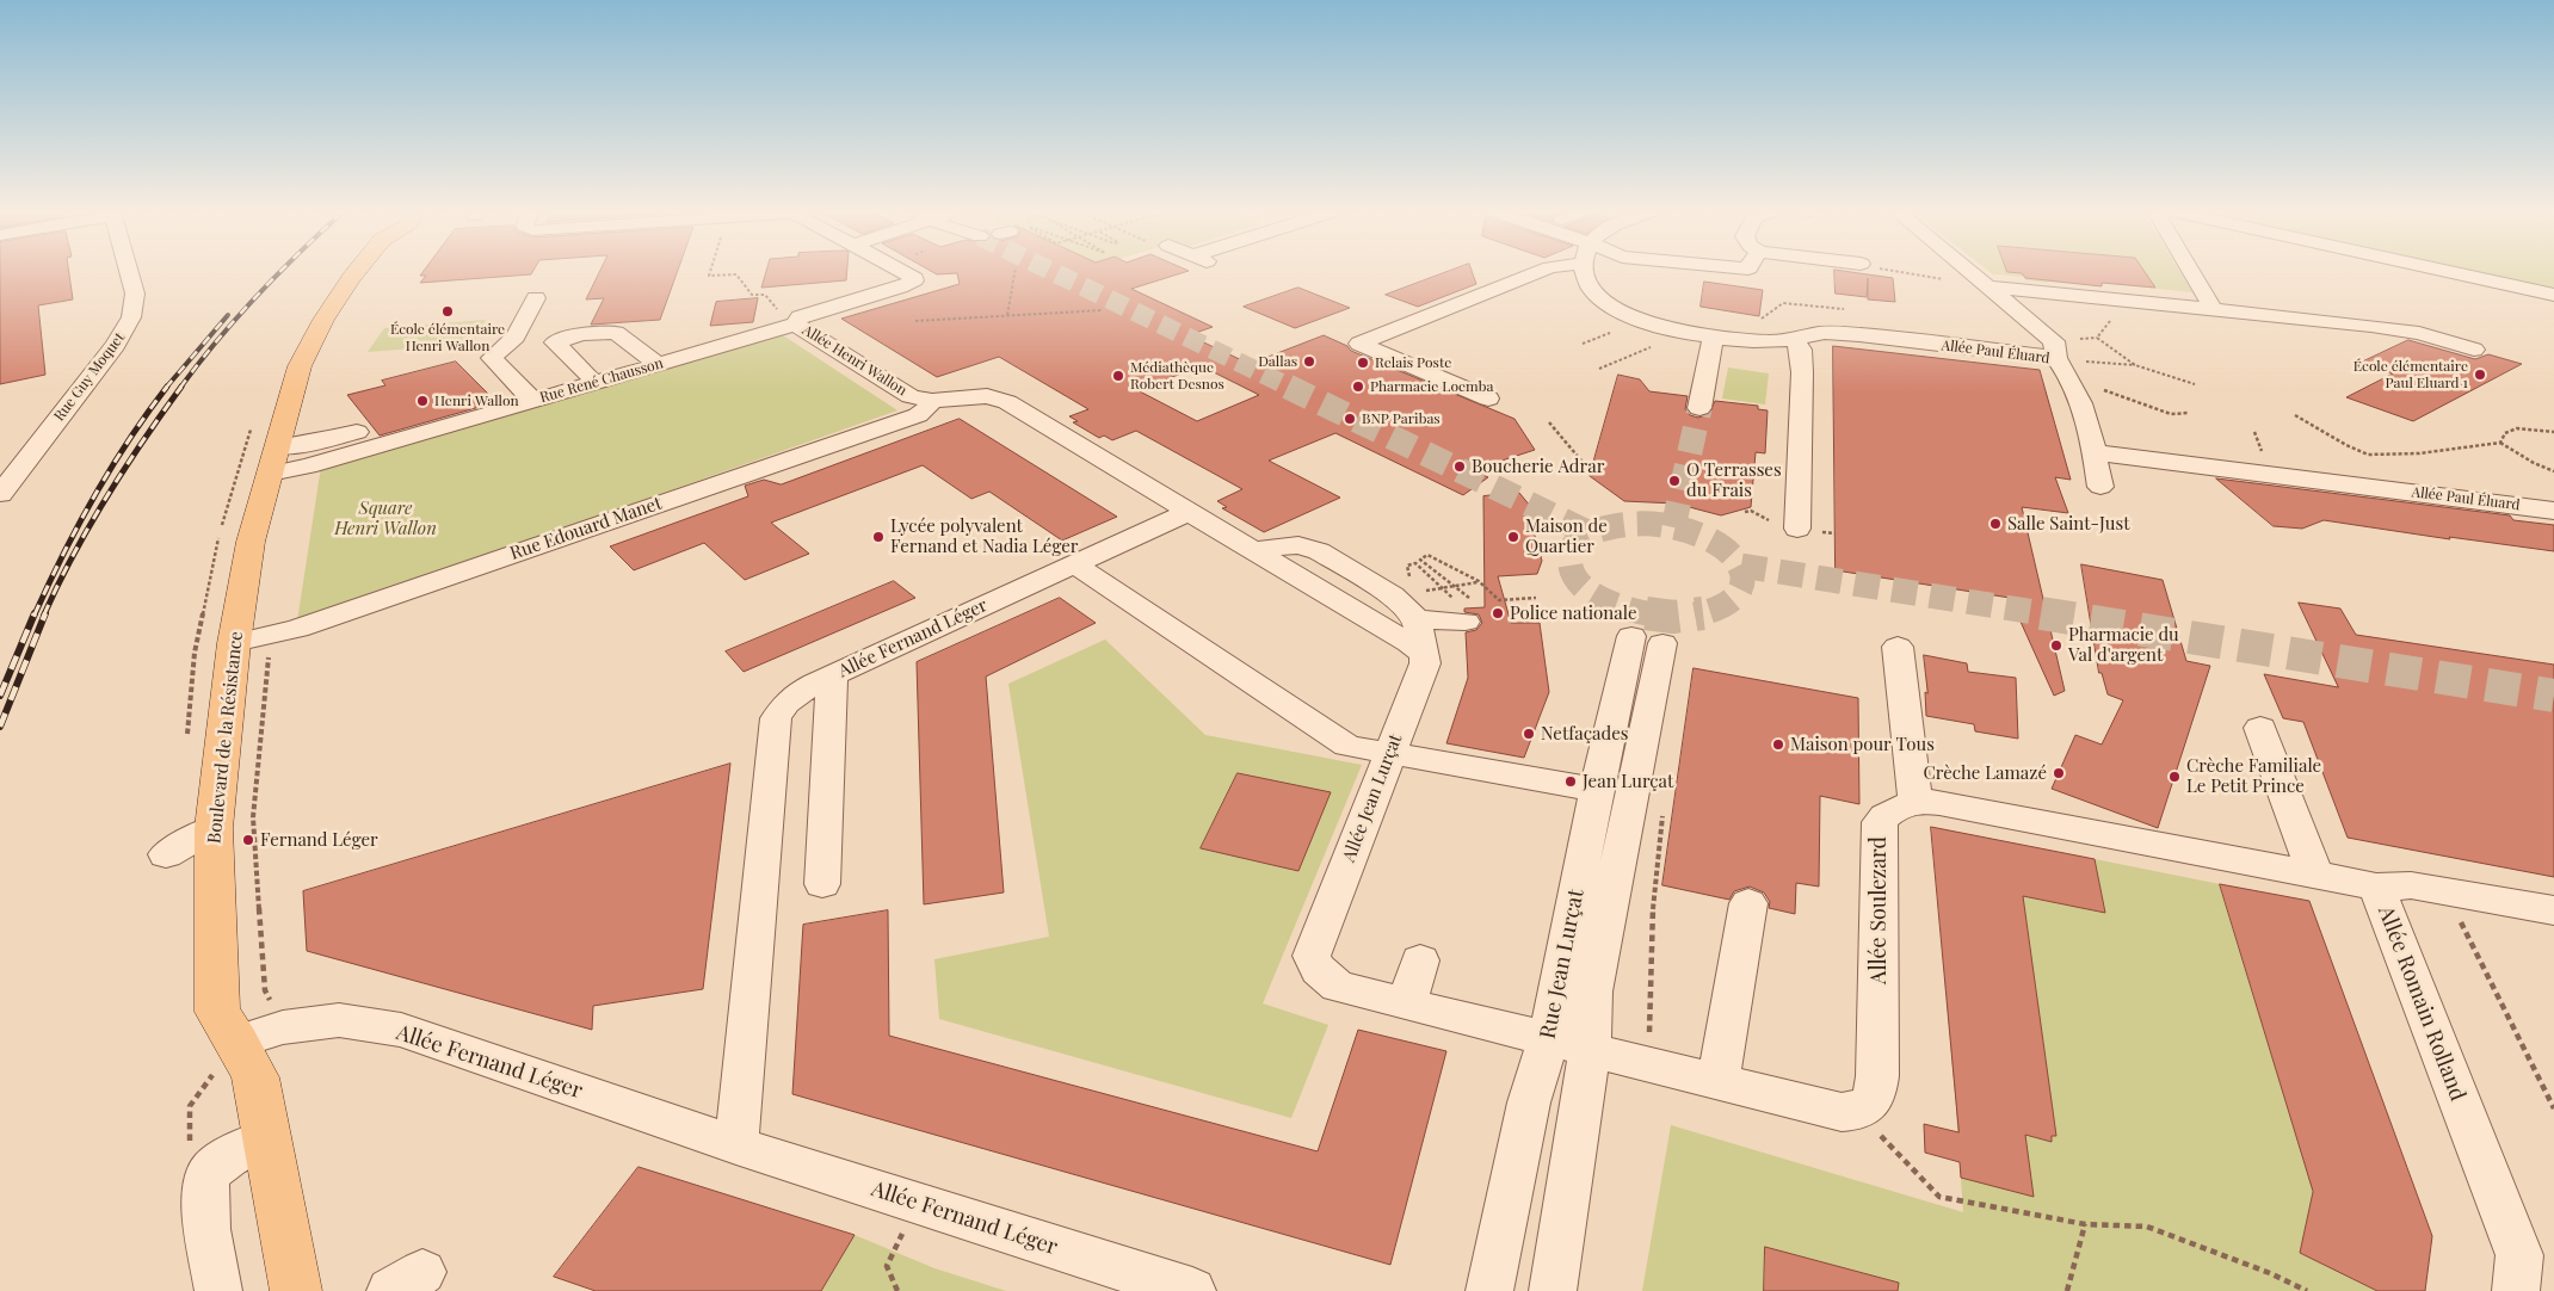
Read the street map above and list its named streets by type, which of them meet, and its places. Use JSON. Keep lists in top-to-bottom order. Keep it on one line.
{"streets":{"main road":["Boulevard de la Résistance"],"street":["Allée Paul Éluard","Allée Henri Wallon","Rue Guy Moquet","Rue René Chausson","Rue Edouard Manet","Allée Fernand Léger","Allée Jean Lurçat","Allée Soulezard","Rue Jean Lurçat","Allée Romain Rolland"]},"crossings":[["Allée Henri Wallon","Rue René Chausson"],["Allée Henri Wallon","Rue Edouard Manet"],["Rue René Chausson","Boulevard de la Résistance"],["Rue Edouard Manet","Boulevard de la Résistance"],["Allée Fernand Léger","Boulevard de la Résistance"],["Allée Jean Lurçat","Rue Jean Lurçat"],["Allée Soulezard","Allée Romain Rolland"]],"parks":["Square Henri Wallon"],"places":["École élémentaire Henri Wallon","Dallas","Relais Poste","École élémentaire Paul Eluard 1","Médiathèque Robert Desnos","Pharmacie Loemba","Henri Wallon","BNP Paribas","Boucherie Adrar","O Terrasses du Frais","Salle Saint-Just","Lycée polyvalent Fernand et Nadia Léger","Maison de Quartier","Police nationale","Pharmacie du Val d'argent","Netfaçades","Maison pour Tous","Crèche Lamazé","Crèche Familiale Le Petit Prince","Jean Lurçat","Fernand Léger"]}
